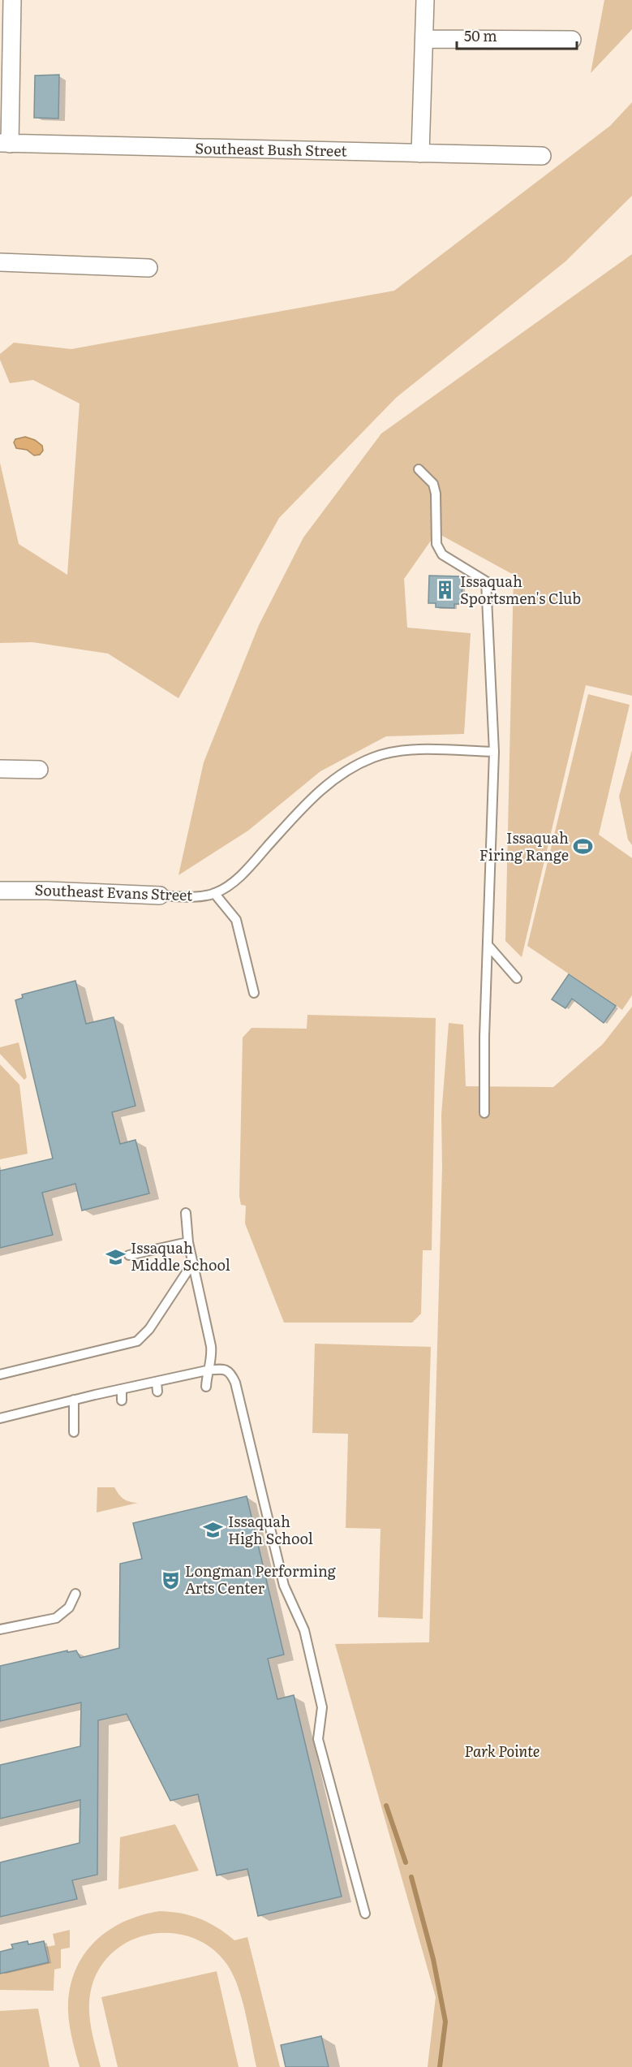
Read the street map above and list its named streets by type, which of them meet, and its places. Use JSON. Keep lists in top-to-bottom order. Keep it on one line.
{"streets":{"street":["Southeast Bush Street","Southeast Evans Street"]},"parks":["Park Pointe"],"places":{"building":["Issaquah Sportsmen's Club"],"sports":["Issaquah Firing Range"],"school or university":["Issaquah Middle School","Issaquah High School"],"theatre":["Longman Performing Arts Center"]},"scale_bar":"50 m"}
